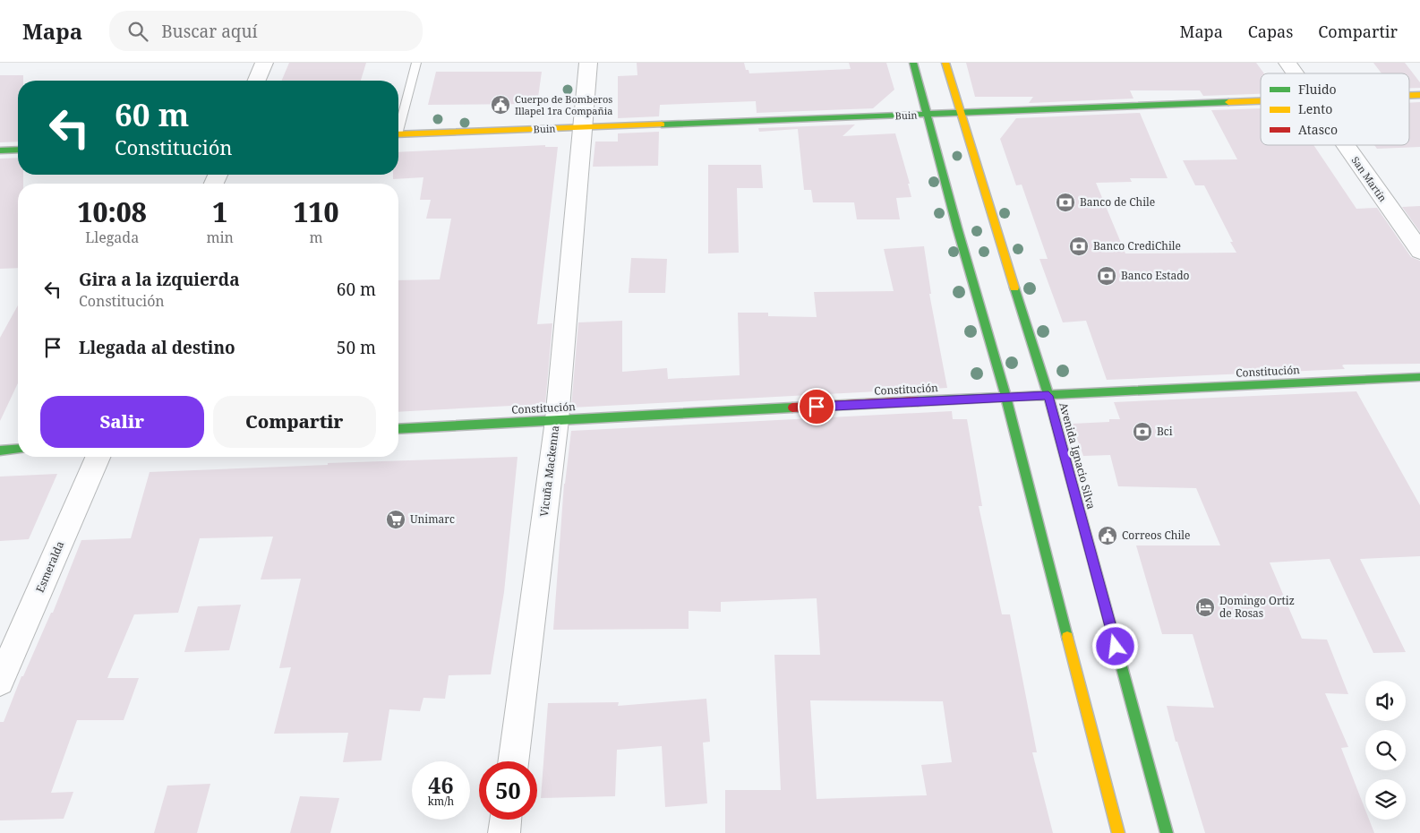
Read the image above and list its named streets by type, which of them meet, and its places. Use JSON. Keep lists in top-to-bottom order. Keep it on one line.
{"streets":{"main road":["Buin","Constitución","Avenida Ignacio Silva"],"street":["San Martín","Vicuña Mackenna","Esmeralda"]},"crossings":[["Buin","Avenida Ignacio Silva"],["Buin","Vicuña Mackenna"],["Constitución","Avenida Ignacio Silva"],["Constitución","Vicuña Mackenna"]],"places":{"public building":["Cuerpo de Bomberos Illapel 1ra Compañia","Correos Chile"],"bank":["Banco de Chile","Banco CrediChile","Banco Estado","Bci"],"supermarket":["Unimarc"],"hotel":["Domingo Ortiz de Rosas"]},"legend":["Fluido","Lento","Atasco"],"page":{"header":"Mapa","search":"Buscar aquí","nav":["Mapa","Capas","Compartir"],"turn":["60 m","Constitución"],"eta":["10:08","Llegada","1","min","110","m"],"list":[{"name":"Gira a la izquierda","note":"Constitución","value":"60 m"},{"name":"Llegada al destino","value":"50 m"}],"buttons":["Salir","Compartir"],"speed":"46 km/h","limit":"50"}}
